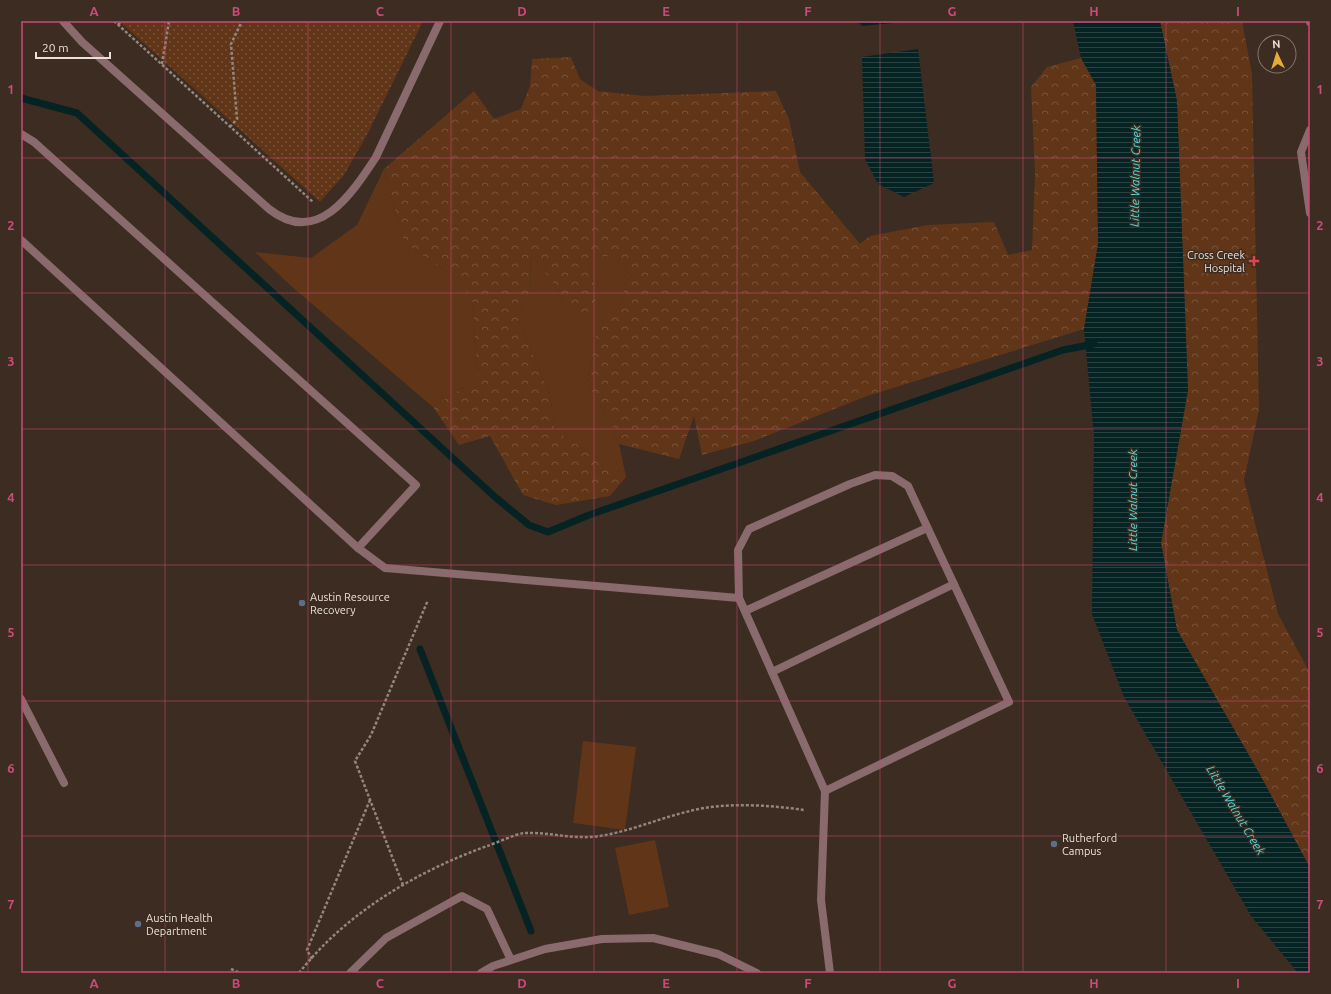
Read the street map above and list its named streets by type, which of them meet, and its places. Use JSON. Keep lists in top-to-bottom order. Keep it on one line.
{"water":["Little Walnut Creek"],"places":{"health":["Cross Creek Hospital"],"other":["Austin Resource Recovery","Rutherford Campus","Austin Health Department"]},"scale_bar":"20 m","north":"top","grid":{"columns":["A","B","C","D","E","F","G","H","I"],"rows":["1","2","3","4","5","6","7"]}}
